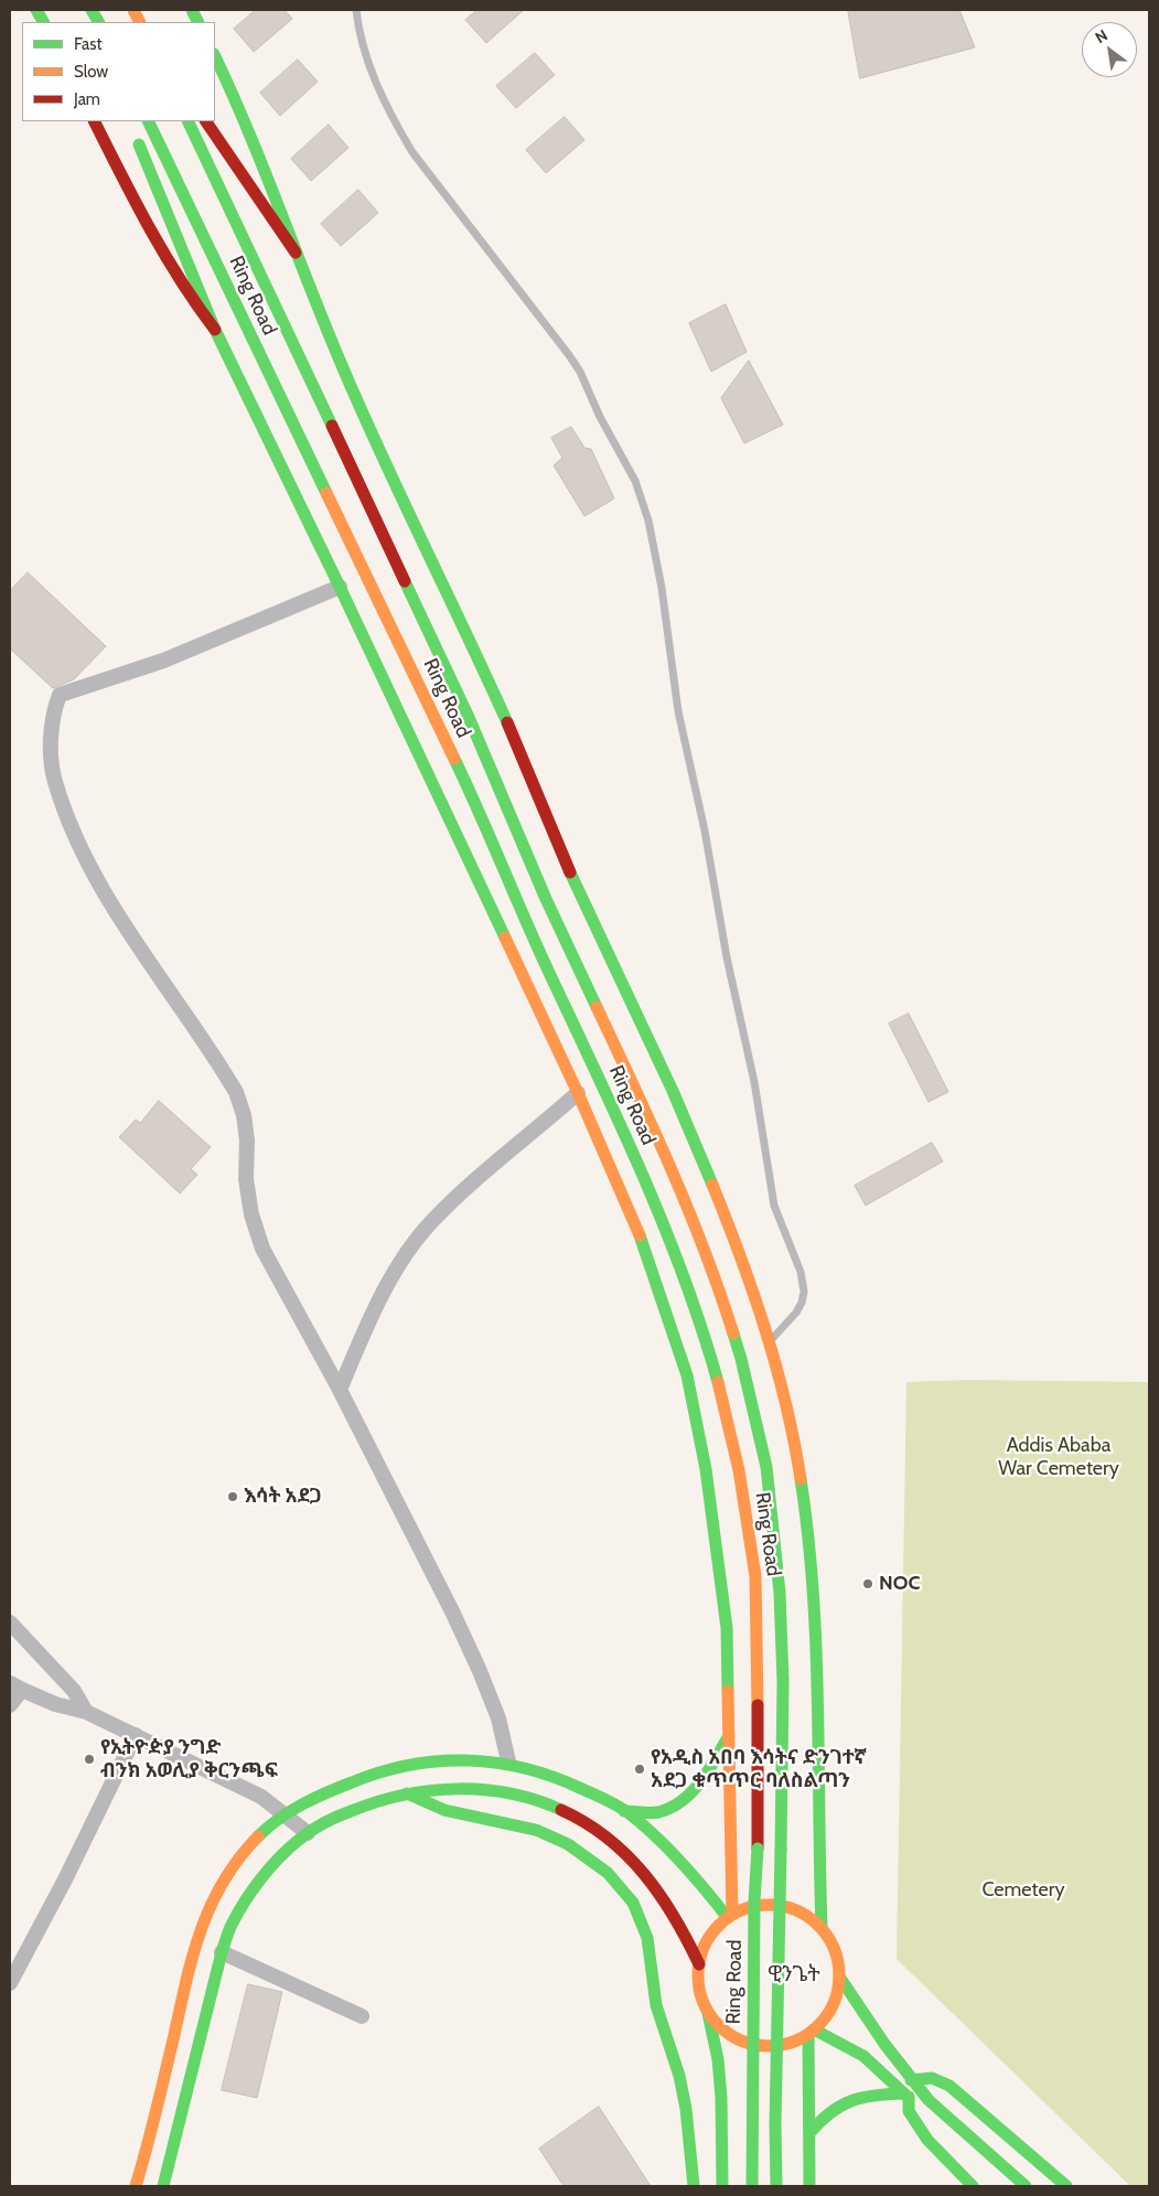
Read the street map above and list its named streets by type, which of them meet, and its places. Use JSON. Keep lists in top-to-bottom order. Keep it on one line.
{"streets":{"main road":["Ring Road"]},"districts":["ዊንጌት"],"parks":["Addis Ababa War Cemetery","Cemetery"],"places":["እሳት አደጋ","NOC","የኢትዮዽያ ንግድ ብንክ አወሊያ ቅርንጫፍ","የአዲስ አበባ እሳትና ድንገተኛ አደጋ ቁጥጥር ባለስልጣን"],"legend":["Fast","Slow","Jam"],"north":"top left"}
